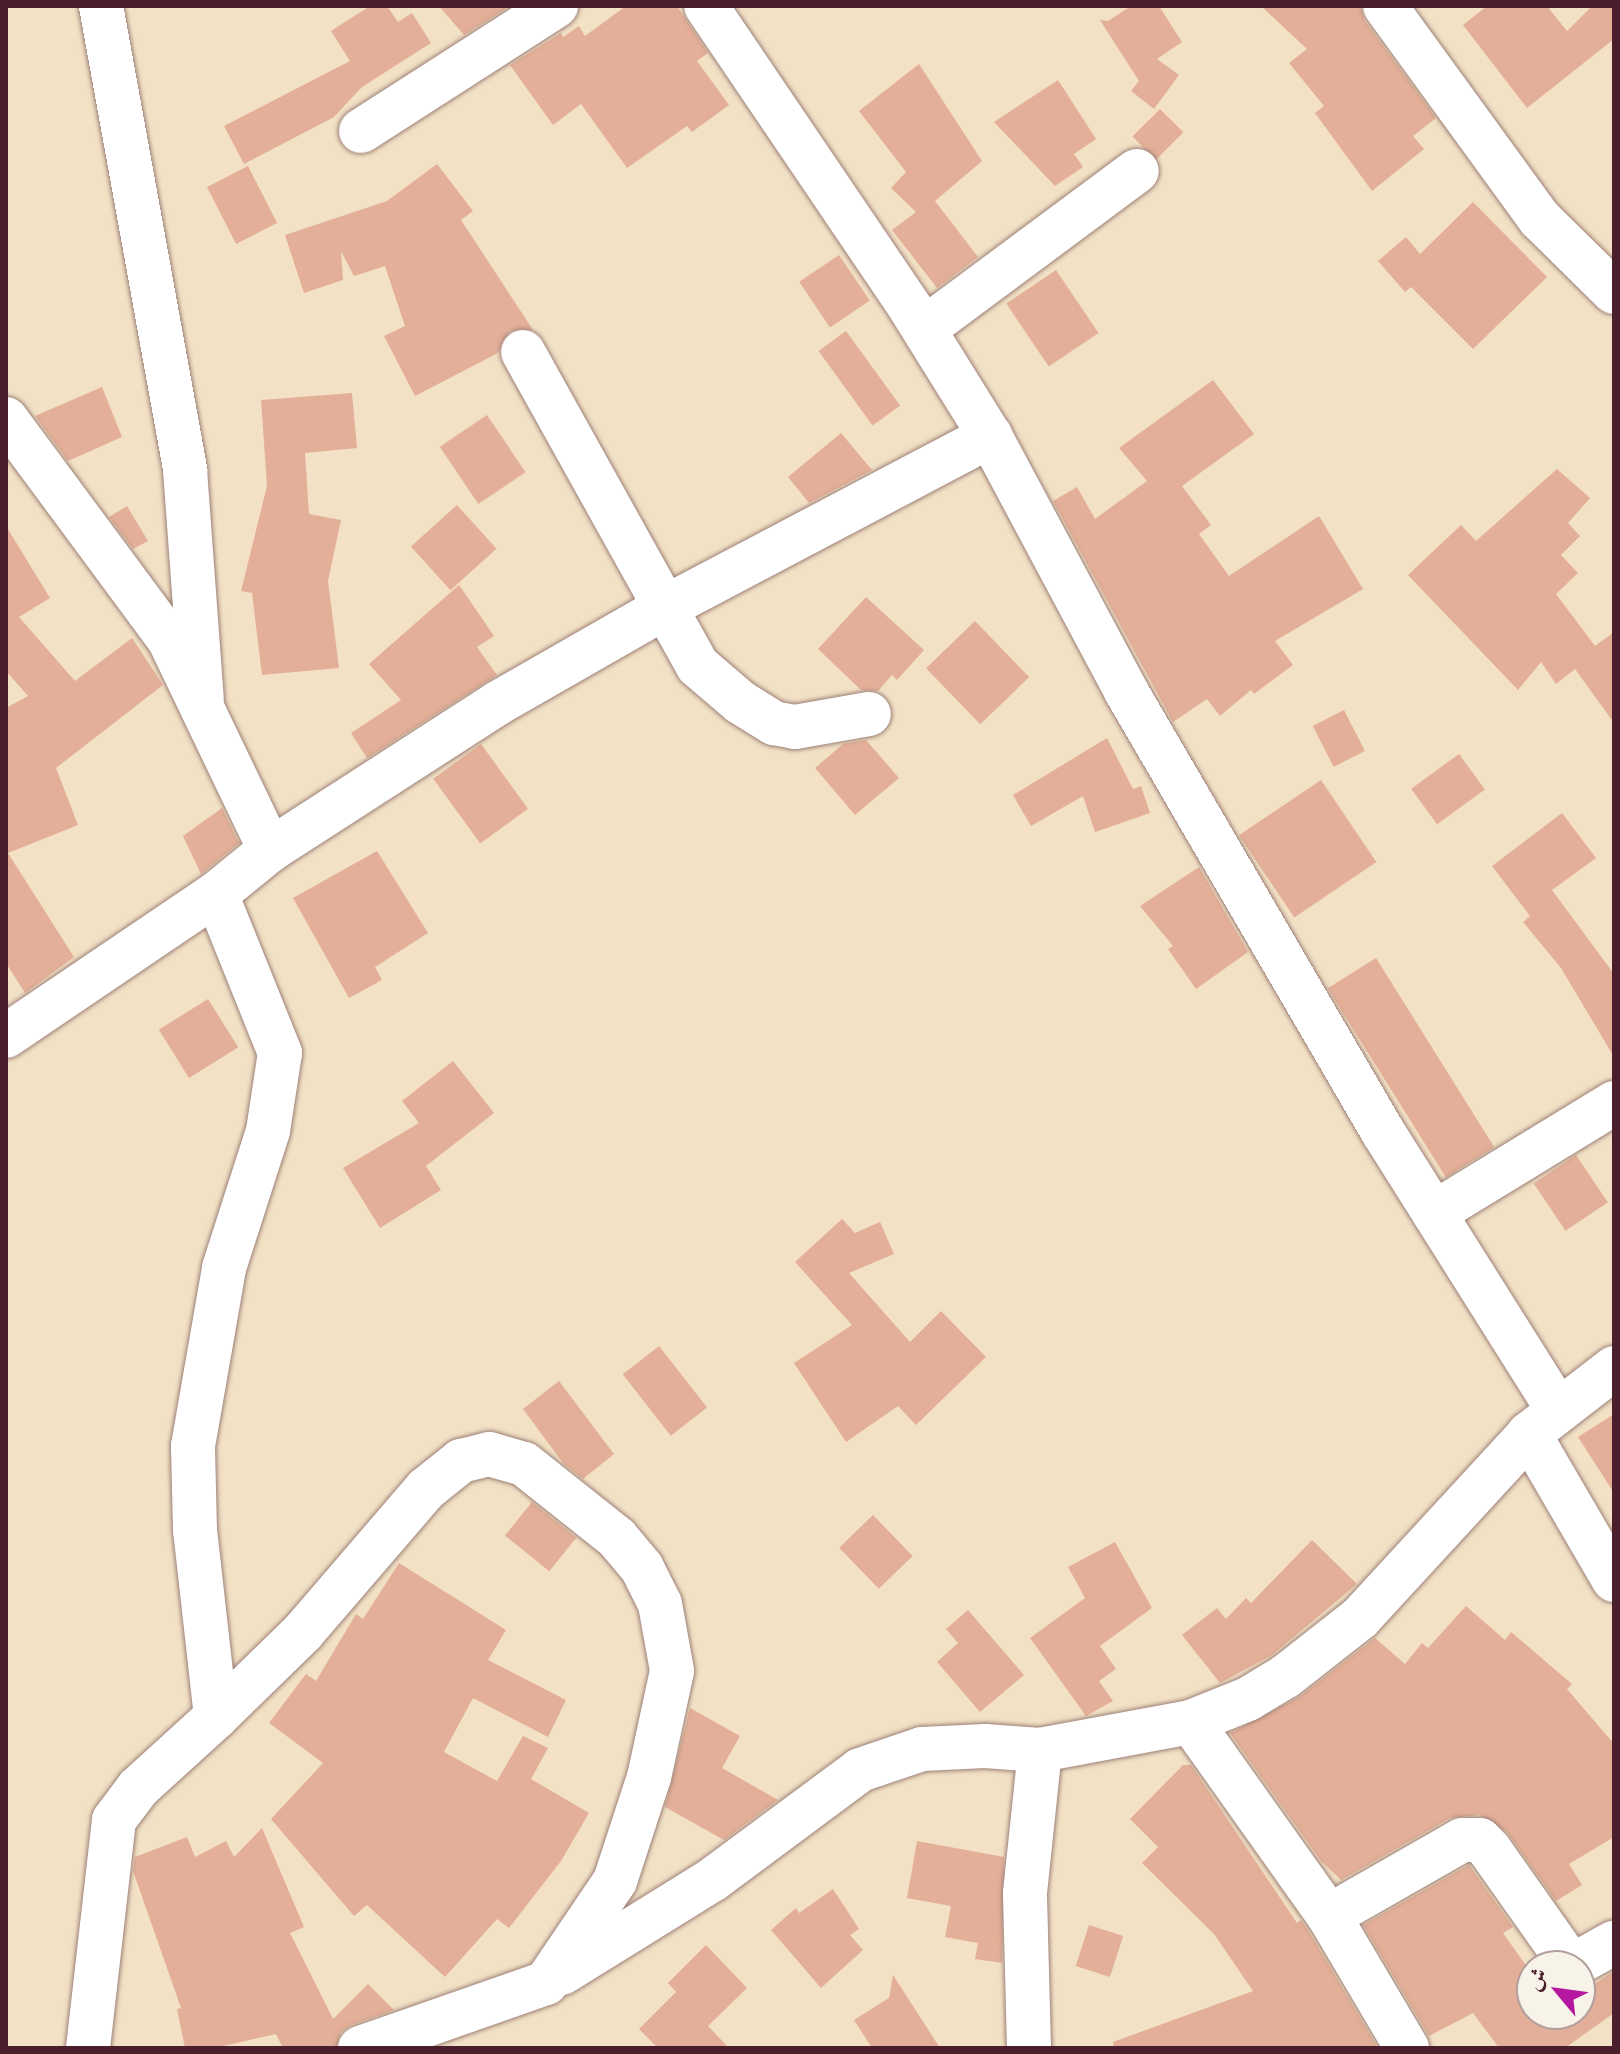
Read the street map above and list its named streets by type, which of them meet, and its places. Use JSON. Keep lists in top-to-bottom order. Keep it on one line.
{"north":"top left"}
